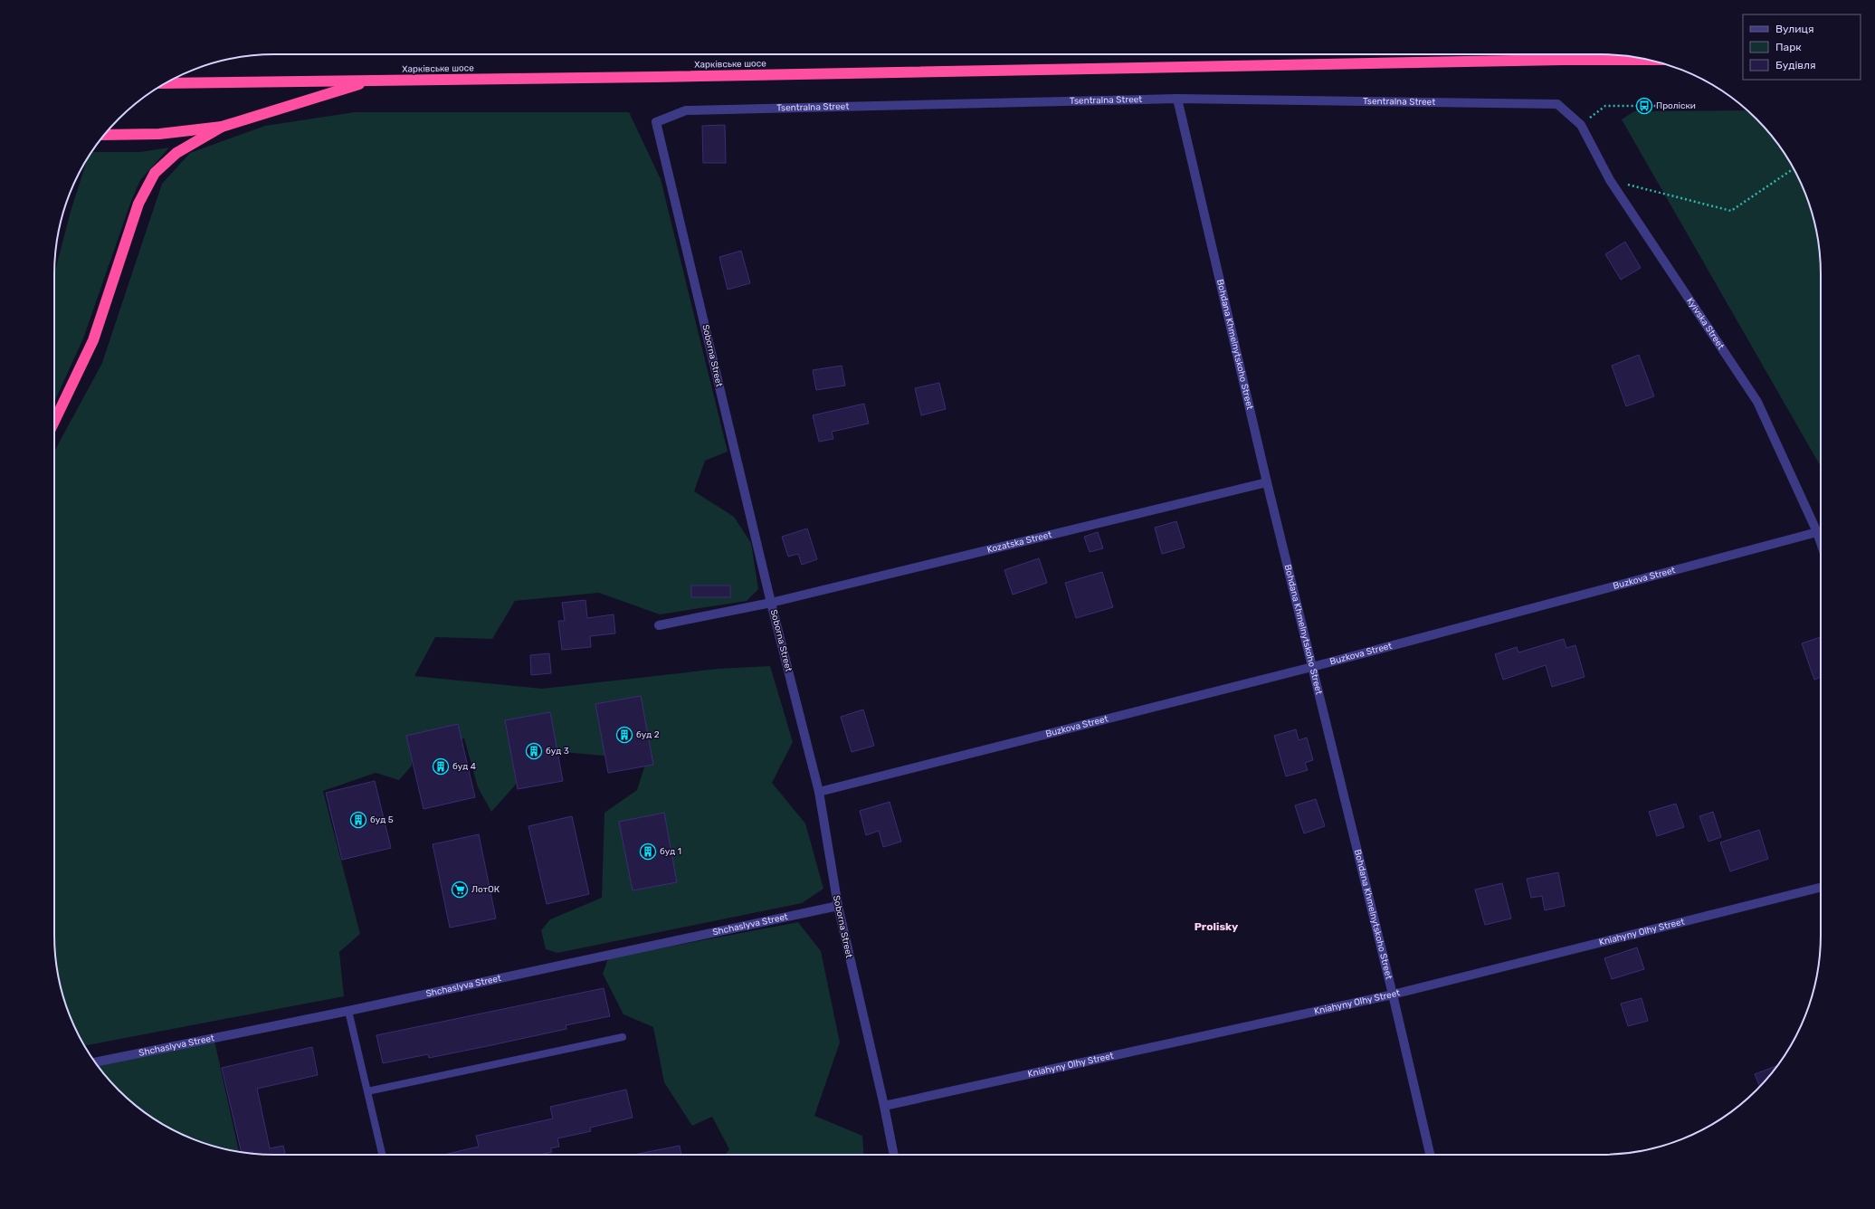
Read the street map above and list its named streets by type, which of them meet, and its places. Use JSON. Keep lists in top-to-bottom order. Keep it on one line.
{"streets":{"highway":["Харківське шосе"],"street":["Tsentralna Street","Kyivska Street","Bohdana Khmelnytskoho Street","Soborna Street","Kozatska Street","Buzkova Street","Shchaslyva Street","Kniahyny Olhy Street"]},"crossings":[["Tsentralna Street","Kyivska Street"],["Tsentralna Street","Bohdana Khmelnytskoho Street"],["Tsentralna Street","Soborna Street"],["Kyivska Street","Buzkova Street"],["Bohdana Khmelnytskoho Street","Kozatska Street"],["Bohdana Khmelnytskoho Street","Buzkova Street"],["Bohdana Khmelnytskoho Street","Kniahyny Olhy Street"],["Soborna Street","Kozatska Street"],["Soborna Street","Buzkova Street"],["Soborna Street","Shchaslyva Street"],["Soborna Street","Kniahyny Olhy Street"]],"districts":["Prolisky"],"places":{"bus stop":["Проліски"],"building":["буд 2","буд 3","буд 4","буд 5","буд 1"],"supermarket":["ЛотОК"]},"legend":["Вулиця","Парк","Будівля"]}
